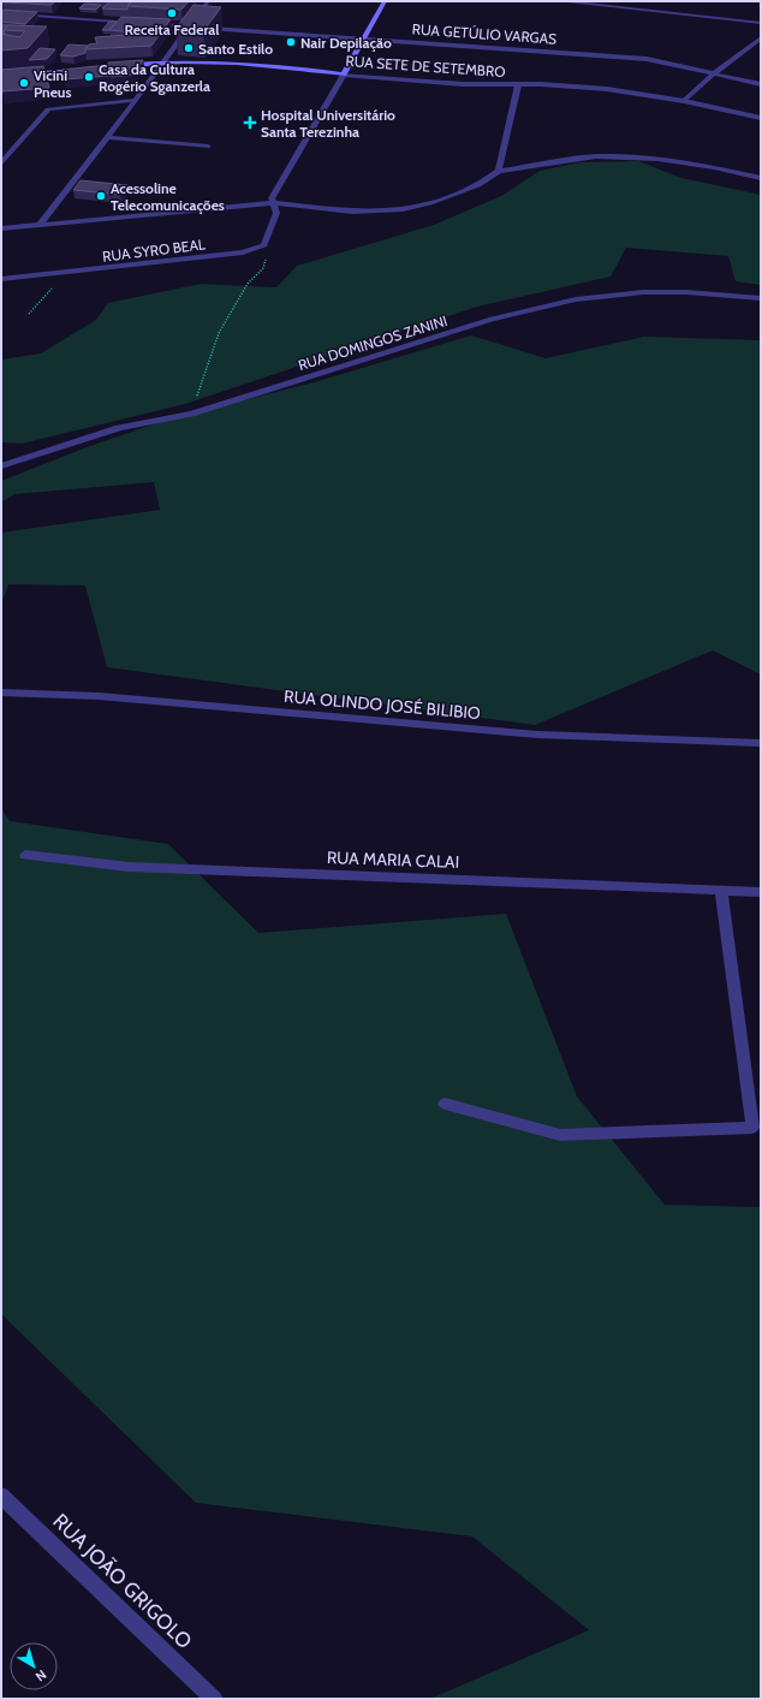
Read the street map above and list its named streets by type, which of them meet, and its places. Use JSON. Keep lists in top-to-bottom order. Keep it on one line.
{"streets":{"main road":["RUA SETE DE SETEMBRO"],"street":["RUA GETÚLIO VARGAS","RUA SYRO BEAL","RUA DOMINGOS ZANINI","RUA OLINDO JOSÉ BILIBIO","RUA MARIA CALAI","RUA JOÃO GRIGOLO"]},"places":{"other":["Receita Federal","Nair Depilação","Santo Estilo","Casa da Cultura Rogério Sganzerla","Vicini Pneus","Acessoline Telecomunicações"],"health":["Hospital Universitário Santa Terezinha"]},"north":"bottom right"}
